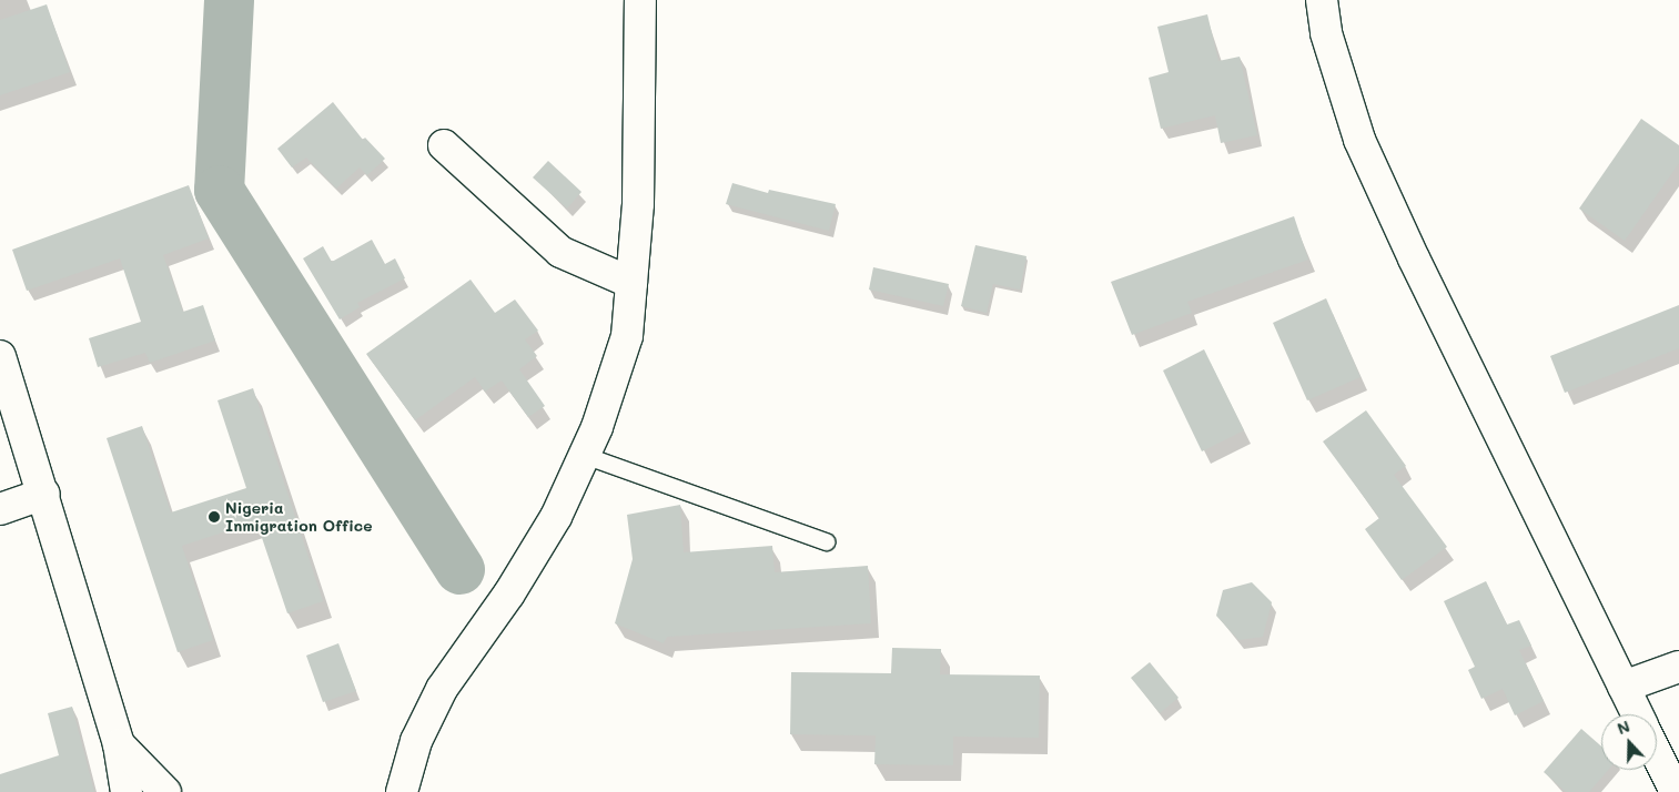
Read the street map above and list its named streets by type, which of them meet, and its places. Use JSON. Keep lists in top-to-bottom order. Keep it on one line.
{"places":["Nigeria Inmigration Office"],"north":"top"}
